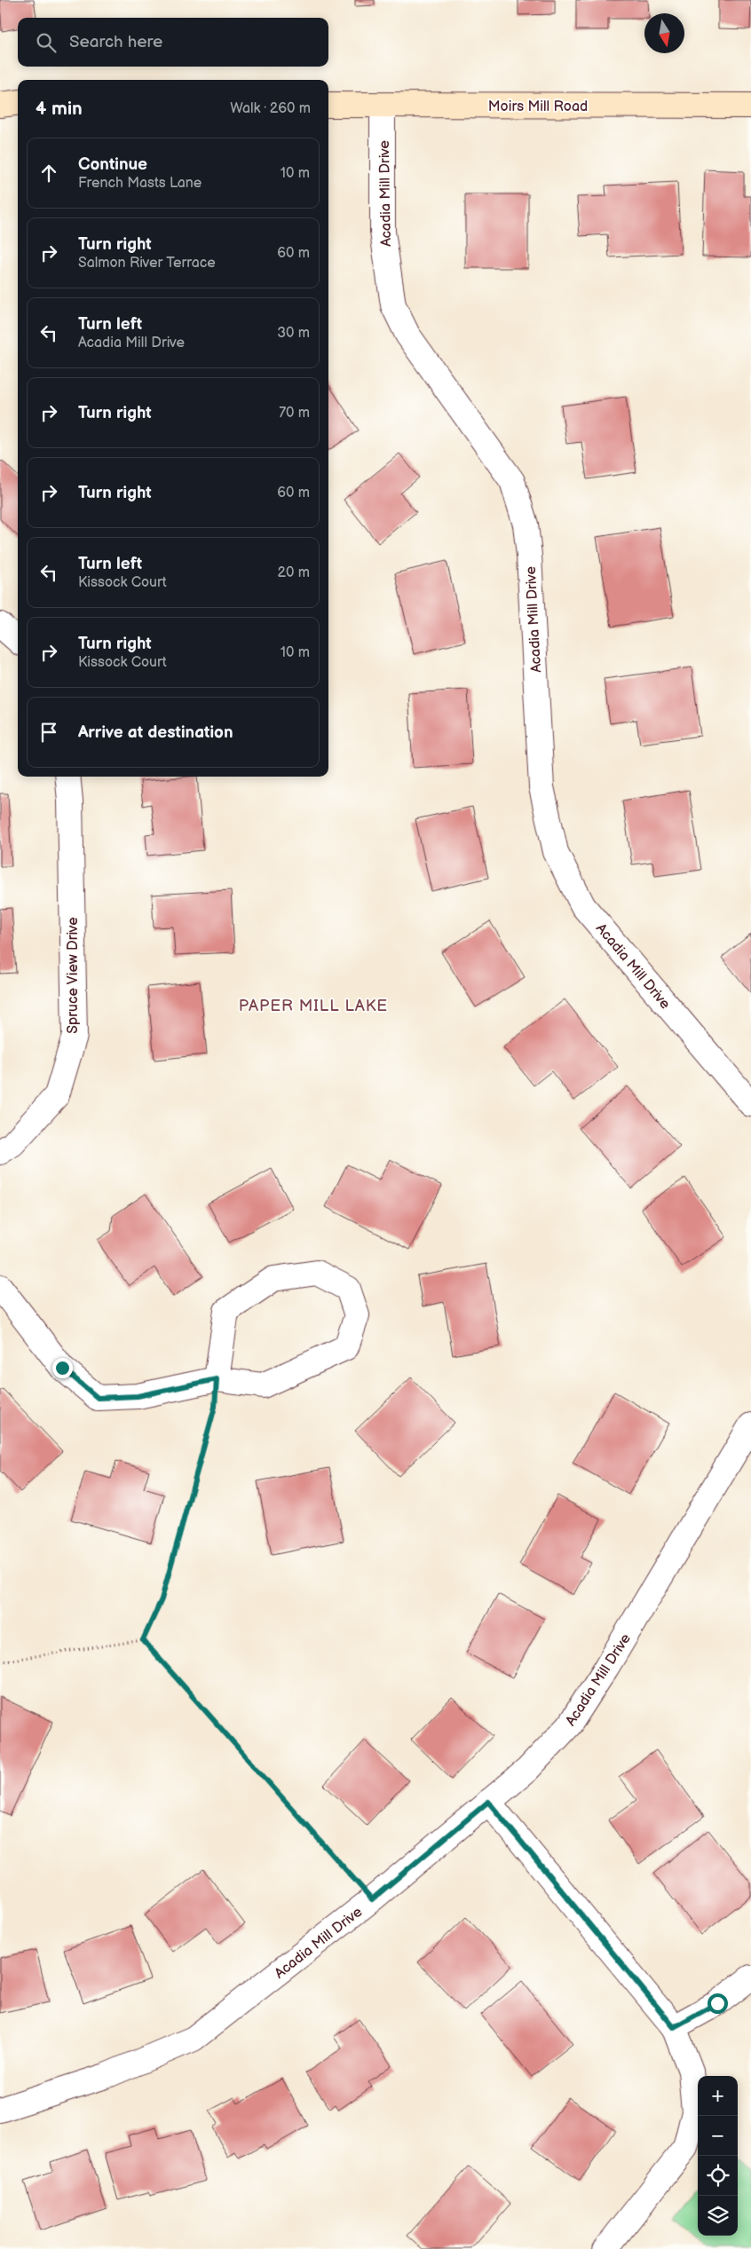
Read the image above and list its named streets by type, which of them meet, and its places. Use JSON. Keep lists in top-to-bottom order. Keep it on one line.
{"streets":{"street":["Moirs Mill Road","Acadia Mill Drive","Spruce View Drive"]},"crossings":[["Moirs Mill Road","Acadia Mill Drive"]],"districts":["PAPER MILL LAKE"],"north":"bottom","page":{"search":"Search here","heading":["4 min","Walk · 260 m"],"list":[["Continue","French Masts Lane","10 m"],["Turn right","Salmon River Terrace","60 m"],["Turn left","Acadia Mill Drive","30 m"],["Turn right","70 m"],["Turn right","60 m"],["Turn left","Kissock Court","20 m"],["Turn right","Kissock Court","10 m"],"Arrive at destination"],"map_buttons":["+","−"]}}
